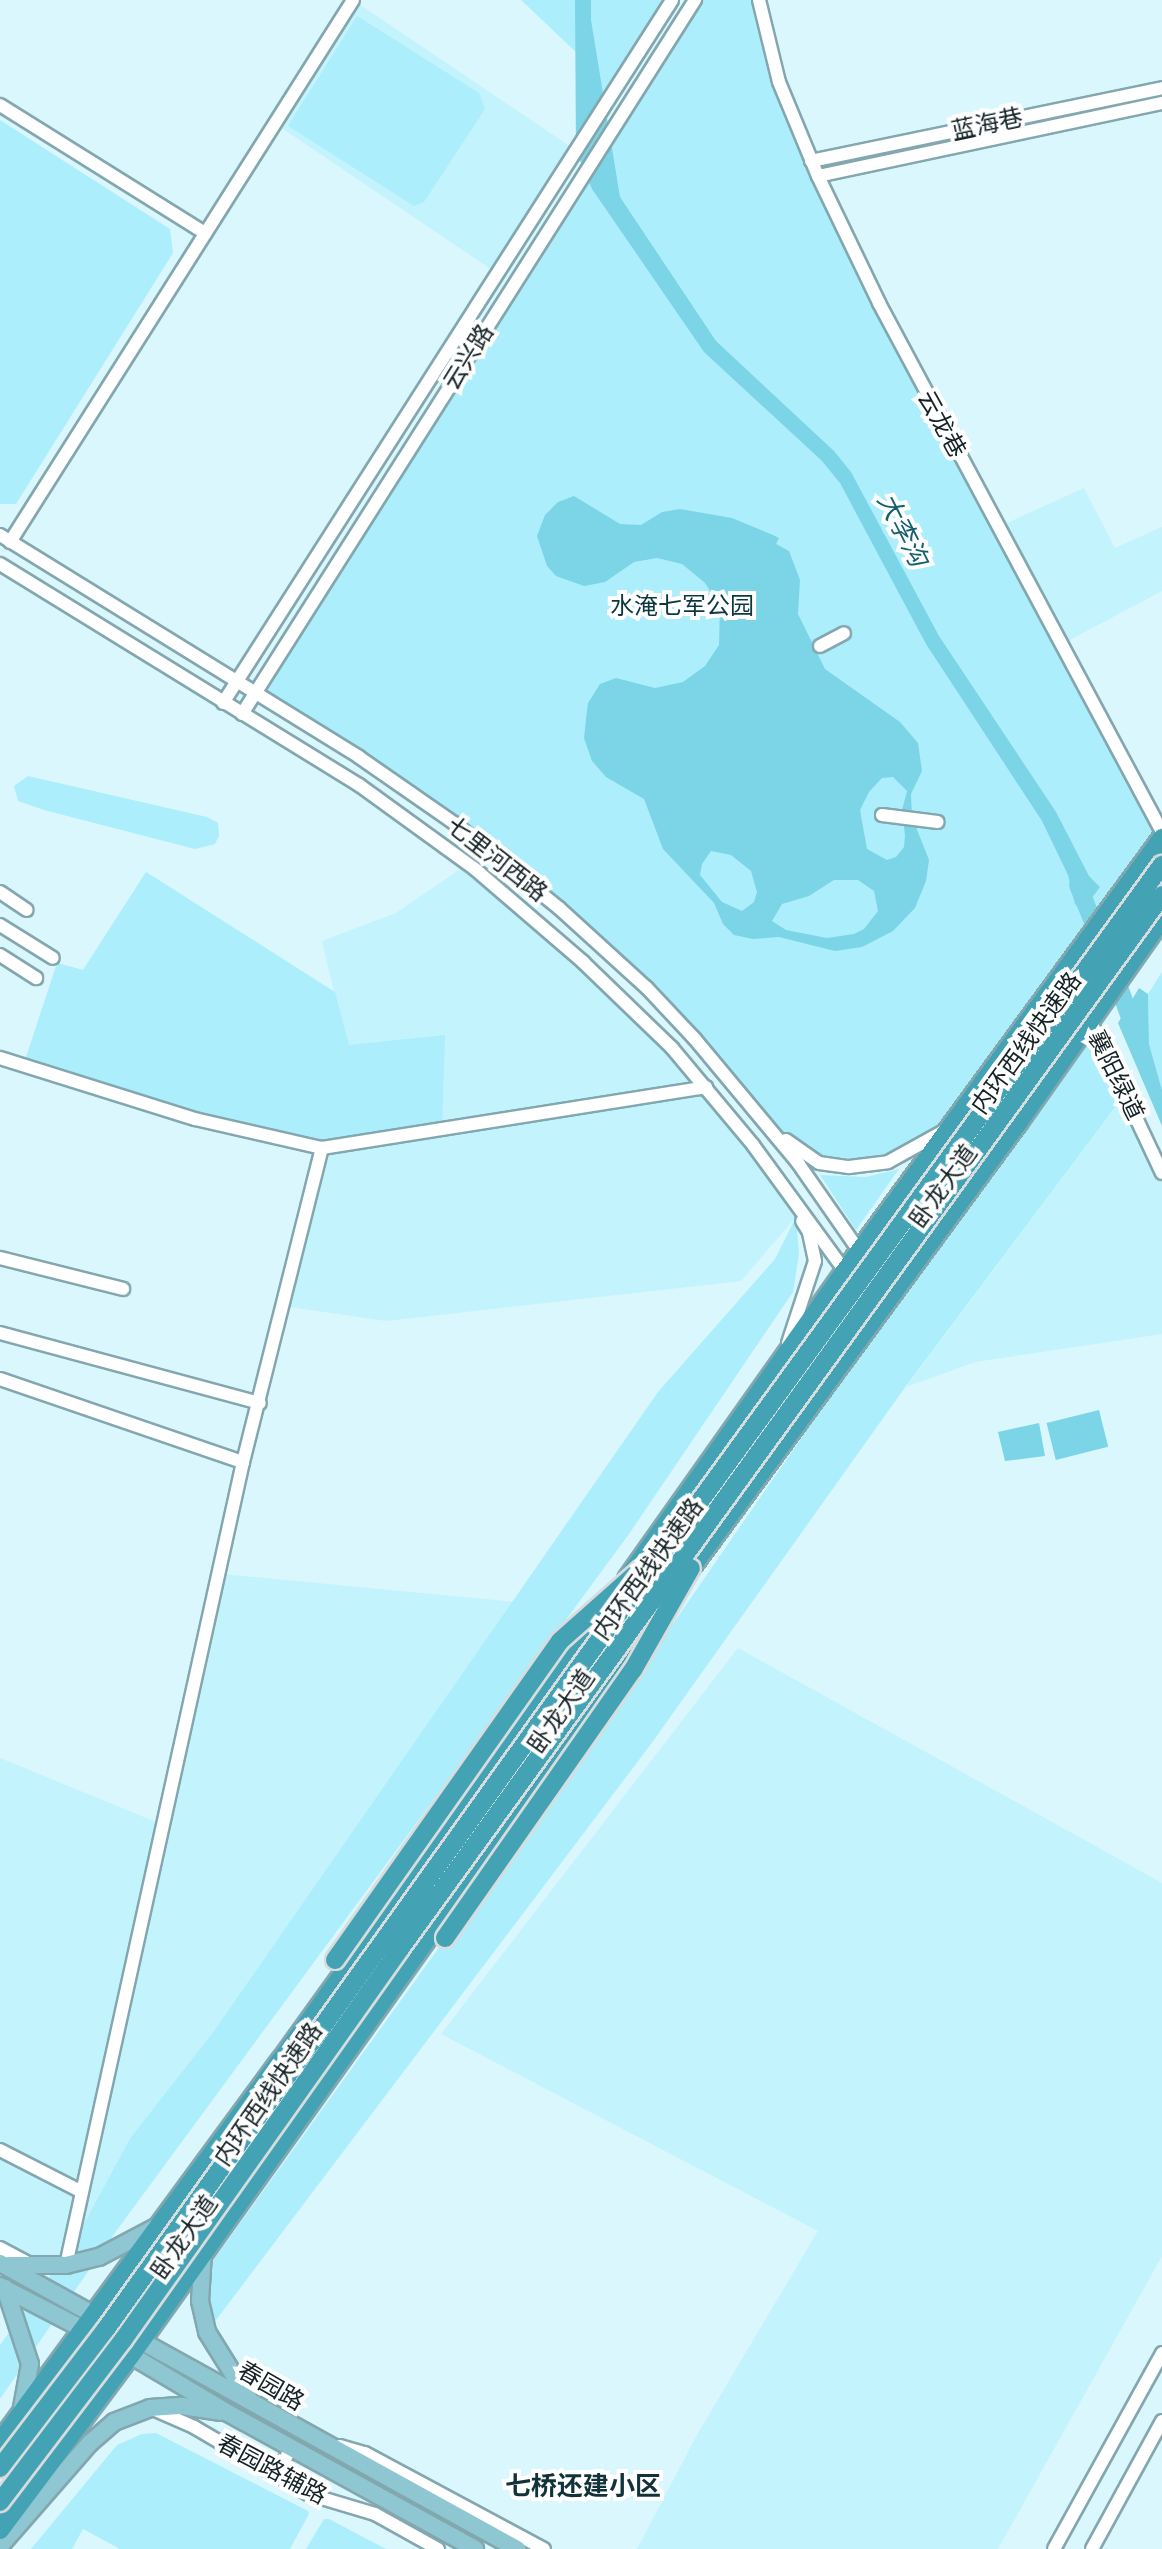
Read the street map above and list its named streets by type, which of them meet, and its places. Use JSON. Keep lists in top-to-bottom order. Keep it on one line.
{"streets":{"highway":["内环西线快速路","卧龙大道"],"main road":["春园路"],"street":["蓝海巷","云兴路","云龙巷","七里河西路","襄阳绿道","春园路辅路"]},"crossings":[["蓝海巷","云龙巷"],["云兴路","七里河西路"],["云龙巷","卧龙大道"],["七里河西路","卧龙大道"],["襄阳绿道","卧龙大道"],["卧龙大道","春园路"]],"districts":["七桥还建小区"],"water":["大李沟"],"parks":["水淹七军公园"]}
